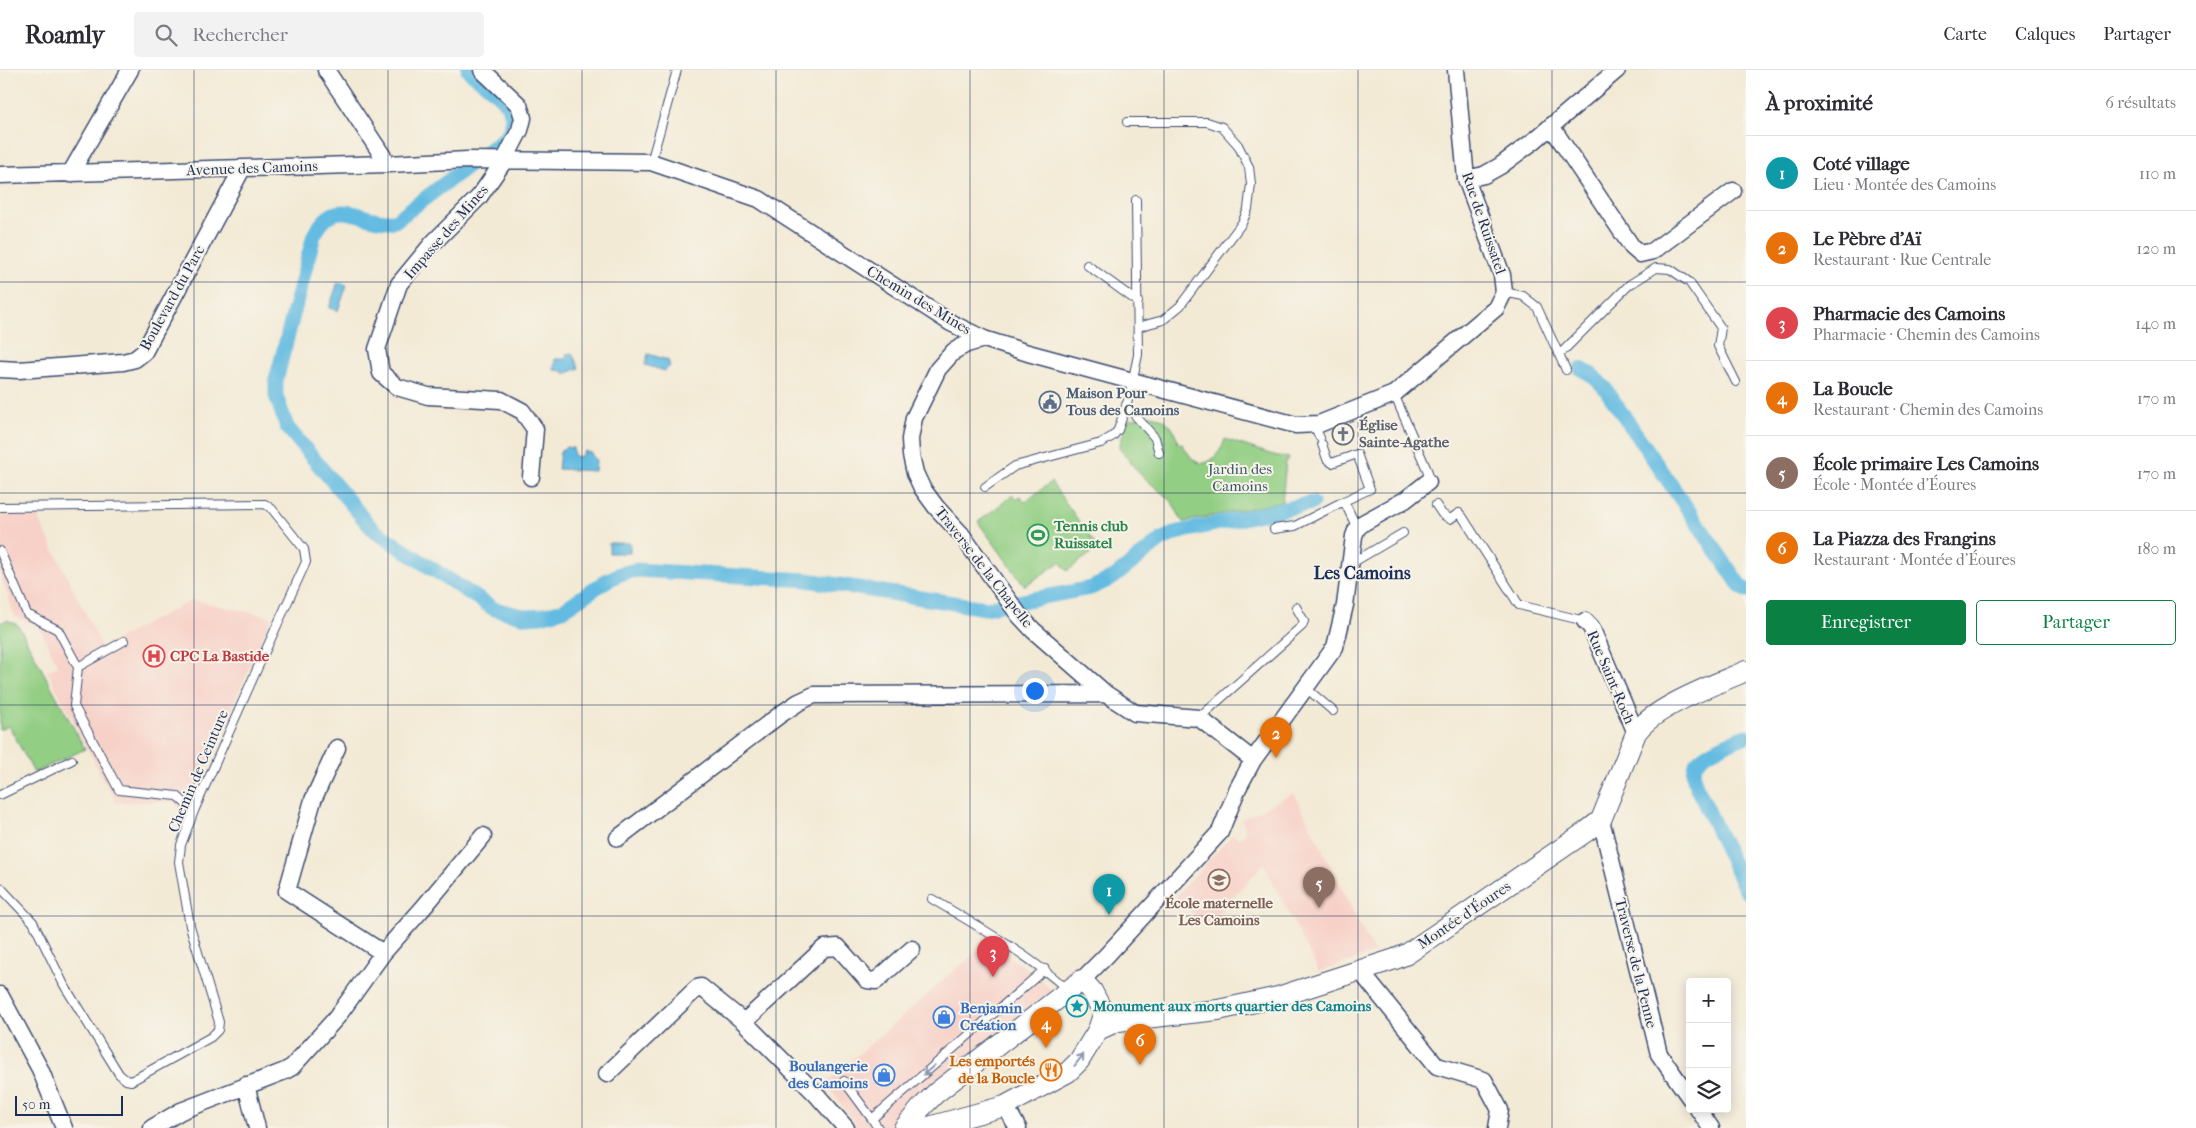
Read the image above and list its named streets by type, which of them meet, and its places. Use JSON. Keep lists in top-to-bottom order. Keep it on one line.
{"streets":{"street":["Avenue des Camoins","Rue de Ruissatel","Impasse des Mines","Boulevard du Parc","Chemin des Mines","Traverse de la Chapelle","Rue Saint-Roch","Montée d'Éoures","Traverse de la Penne"],"lane":["Chemin de Ceinture"]},"crossings":[["Avenue des Camoins","Impasse des Mines"],["Avenue des Camoins","Boulevard du Parc"],["Avenue des Camoins","Chemin des Mines"],["Rue de Ruissatel","Chemin des Mines"],["Impasse des Mines","Chemin des Mines"],["Chemin des Mines","Traverse de la Chapelle"],["Rue Saint-Roch","Montée d'Éoures"],["Montée d'Éoures","Traverse de la Penne"]],"districts":["Les Camoins"],"parks":["Jardin des Camoins"],"places":{"public building":["Maison Pour Tous des Camoins"],"church":["Église Sainte-Agathe"],"sports":["Tennis club Ruissatel"],"hospital":["CPC La Bastide"],"school or university":["École maternelle Les Camoins"],"place":["Monument aux morts quartier des Camoins"],"shop":["Benjamin Création","Boulangerie des Camoins"],"restaurant":["Les emportés de la Boucle"]},"scale_bar":"50 m","page":{"header":"Roamly","search":"Rechercher","nav":["Carte","Calques","Partager"],"heading":["À proximité","6 résultats"],"list":[{"mark":"1","name":"Coté village","note":"Lieu · Montée des Camoins","value":"110 m"},{"mark":"2","name":"Le Pèbre d'Aï","note":"Restaurant · Rue Centrale","value":"120 m"},{"mark":"3","name":"Pharmacie des Camoins","note":"Pharmacie · Chemin des Camoins","value":"140 m"},{"mark":"4","name":"La Boucle","note":"Restaurant · Chemin des Camoins","value":"170 m"},{"mark":"5","name":"École primaire Les Camoins","note":"École · Montée d'Éoures","value":"170 m"},{"mark":"6","name":"La Piazza des Frangins","note":"Restaurant · Montée d'Éoures","value":"180 m"}],"buttons":["Enregistrer","Partager"],"pins":["2","5","1","3","4","6"],"map_buttons":["+","−"],"scale":"50 m"}}
